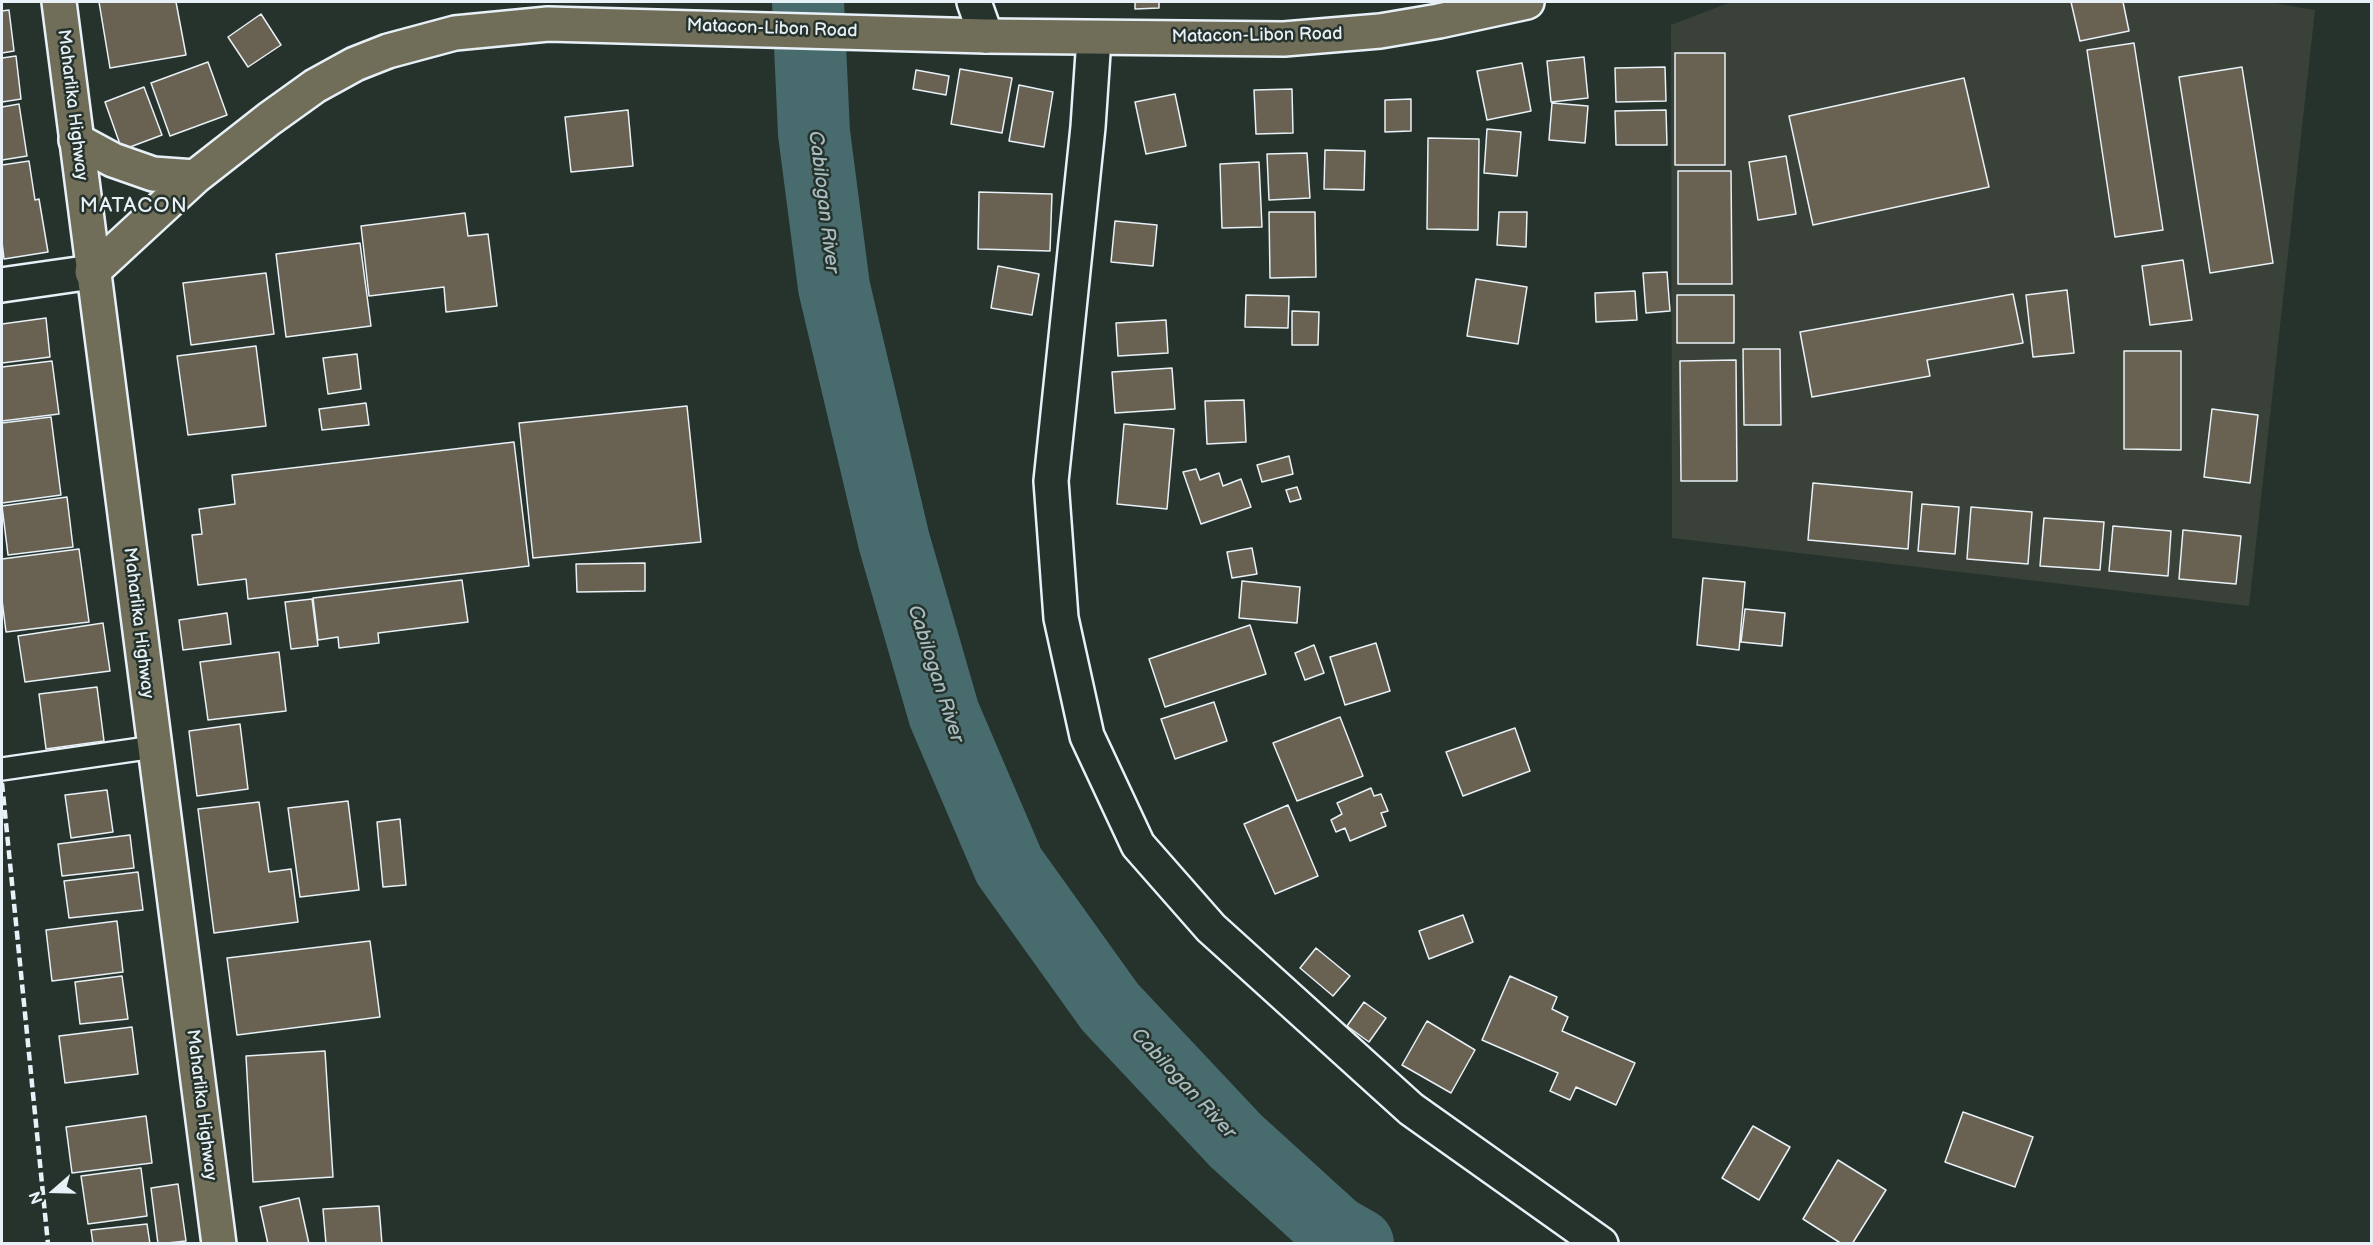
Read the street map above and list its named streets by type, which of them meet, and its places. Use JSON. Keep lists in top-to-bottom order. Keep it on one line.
{"streets":{"main road":["Matacon-Libon Road","Maharlika Highway"]},"crossings":[["Matacon-Libon Road","Maharlika Highway"]],"districts":["MATACON"],"water":["Cabilogan River"],"north":"left"}
